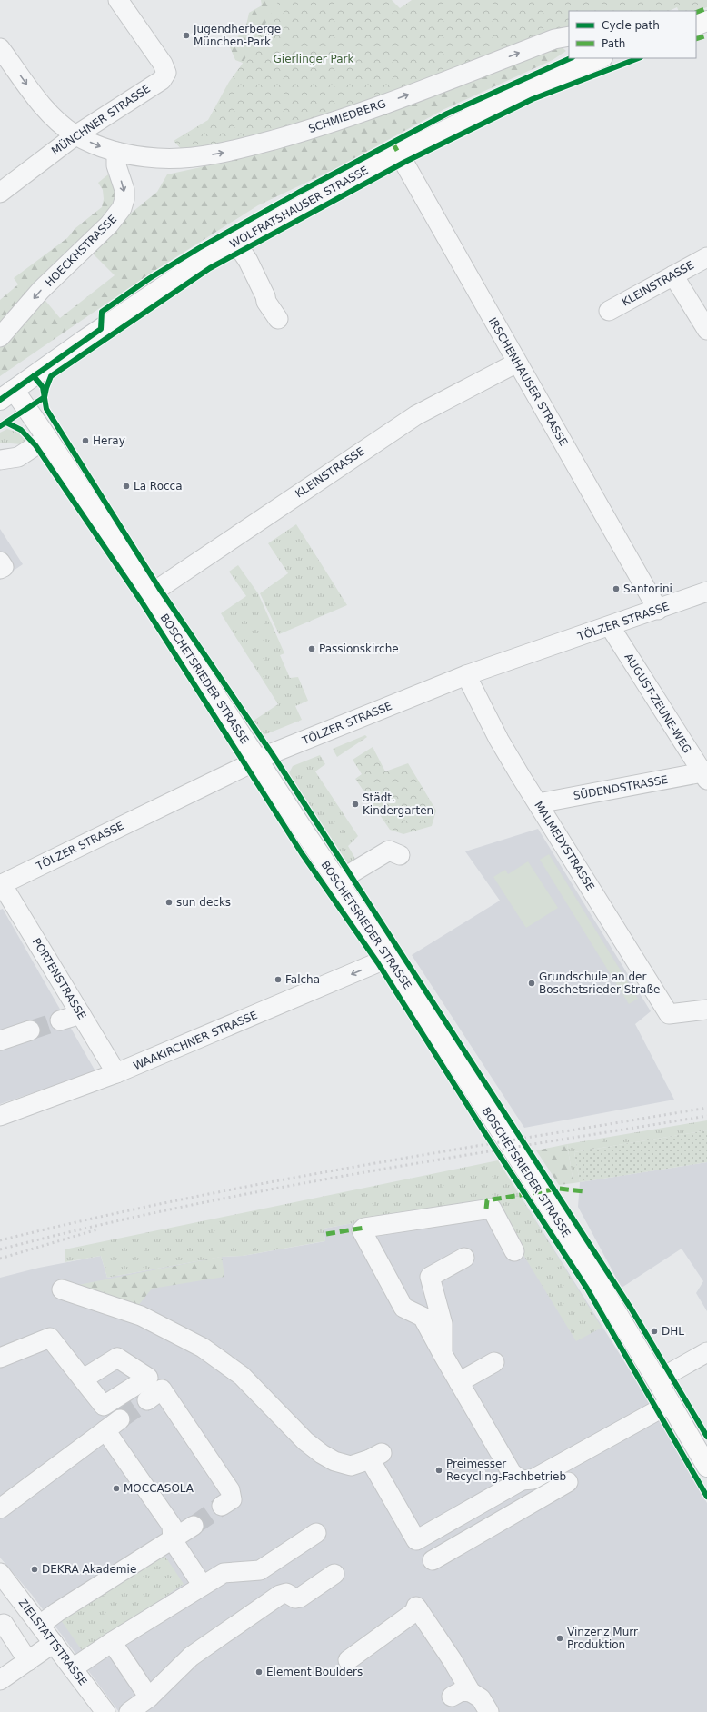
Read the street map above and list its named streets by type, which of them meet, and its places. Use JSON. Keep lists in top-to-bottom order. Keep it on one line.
{"streets":{"main road":["WOLFRATSHAUSER STRASSE","BOSCHETSRIEDER STRASSE"],"street":["SCHMIEDBERG","MÜNCHNER STRASSE","HOECKHSTRASSE","KLEINSTRASSE","IRSCHENHAUSER STRASSE","TÖLZER STRASSE","AUGUST-ZEUNE-WEG","SÜDENDSTRASSE","MALMEDYSTRASSE","PORTENSTRASSE","WAAKIRCHNER STRASSE","ZIELSTATTSTRASSE"]},"crossings":[["SCHMIEDBERG","MÜNCHNER STRASSE"],["SCHMIEDBERG","HOECKHSTRASSE"],["WOLFRATSHAUSER STRASSE","IRSCHENHAUSER STRASSE"],["WOLFRATSHAUSER STRASSE","BOSCHETSRIEDER STRASSE"],["KLEINSTRASSE","IRSCHENHAUSER STRASSE"],["KLEINSTRASSE","BOSCHETSRIEDER STRASSE"],["IRSCHENHAUSER STRASSE","TÖLZER STRASSE"],["TÖLZER STRASSE","BOSCHETSRIEDER STRASSE"],["TÖLZER STRASSE","AUGUST-ZEUNE-WEG"],["TÖLZER STRASSE","MALMEDYSTRASSE"],["TÖLZER STRASSE","PORTENSTRASSE"],["BOSCHETSRIEDER STRASSE","WAAKIRCHNER STRASSE"],["AUGUST-ZEUNE-WEG","SÜDENDSTRASSE"],["SÜDENDSTRASSE","MALMEDYSTRASSE"],["PORTENSTRASSE","WAAKIRCHNER STRASSE"]],"one_way":["SCHMIEDBERG","HOECKHSTRASSE","WAAKIRCHNER STRASSE"],"parks":["Gierlinger Park"],"places":["Jugendherberge München-Park","Heray","La Rocca","Santorini","Passionskirche","Städt. Kindergarten","sun decks","Falcha","Grundschule an der Boschetsrieder Straße","DHL","Preimesser Recycling-Fachbetrieb","MOCCASOLA","DEKRA Akademie","Vinzenz Murr Produktion","Element Boulders"],"legend":["Cycle path","Path"]}
